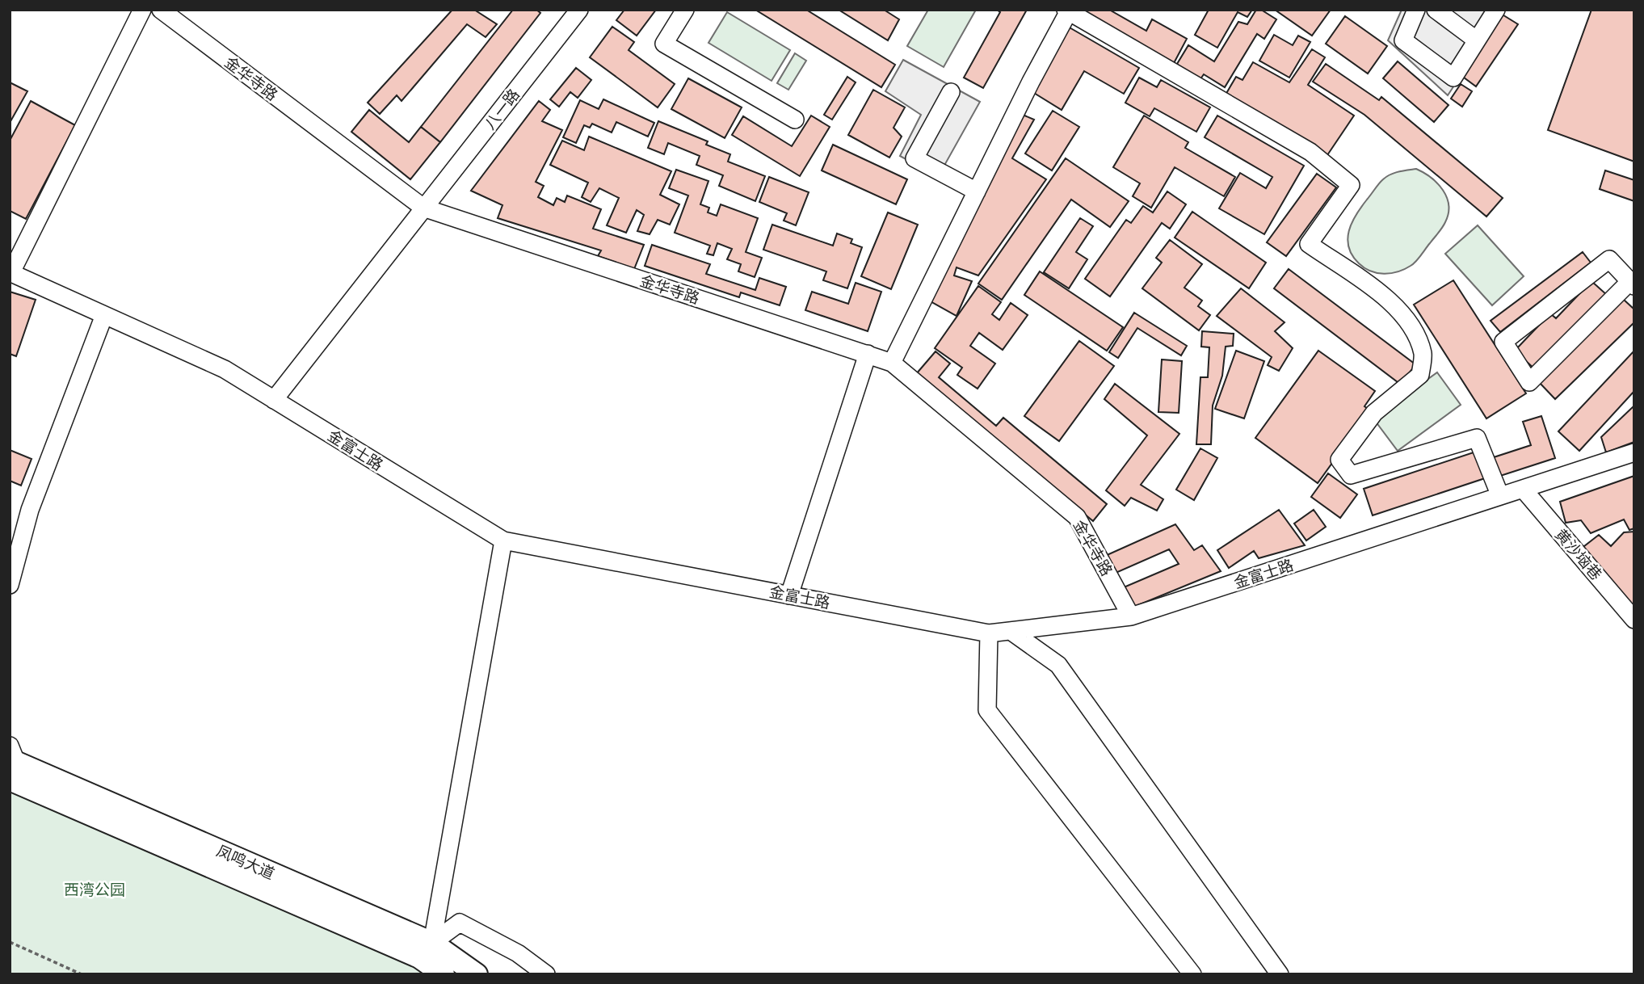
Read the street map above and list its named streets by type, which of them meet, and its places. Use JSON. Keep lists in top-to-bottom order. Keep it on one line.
{"streets":{"main road":["凤鸣大道"],"street":["金华寺路","八一路","金富士路","黄沙垴巷"]},"crossings":[["金华寺路","八一路"],["金华寺路","金富士路"],["八一路","金富士路"],["金富士路","黄沙垴巷"]],"parks":["西湾公园"]}
